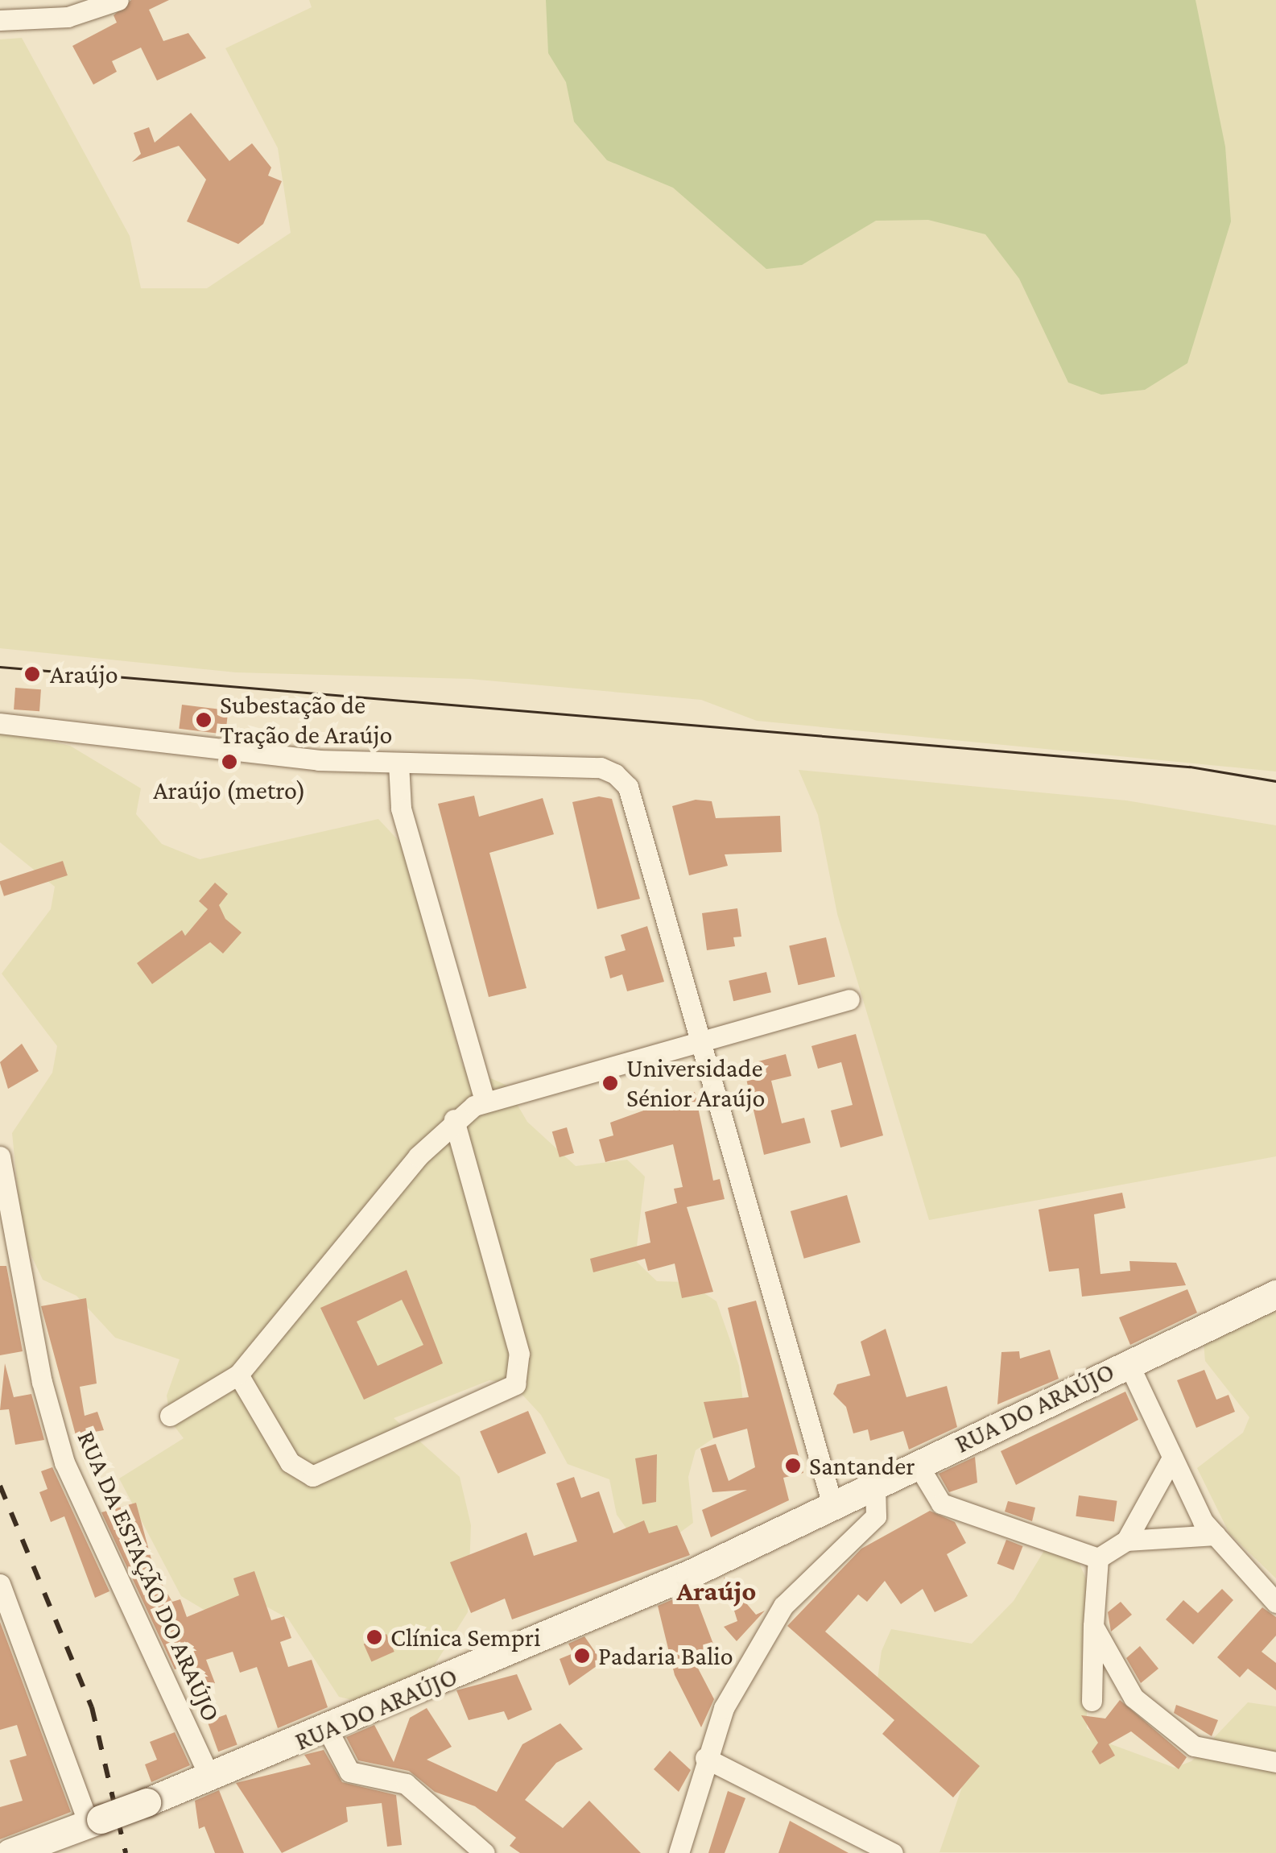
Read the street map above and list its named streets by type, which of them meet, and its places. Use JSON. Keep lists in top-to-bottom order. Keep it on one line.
{"streets":{"main road":["RUA DO ARAÚJO"],"street":["RUA DA ESTAÇÃO DO ARAÚJO"]},"crossings":[["RUA DO ARAÚJO","RUA DA ESTAÇÃO DO ARAÚJO"]],"districts":["Araújo"],"places":["Araújo","Subestação de Tração de Araújo","Araújo (metro)","Universidade Sénior Araújo","Santander","Clínica Sempri","Padaria Balio"]}
